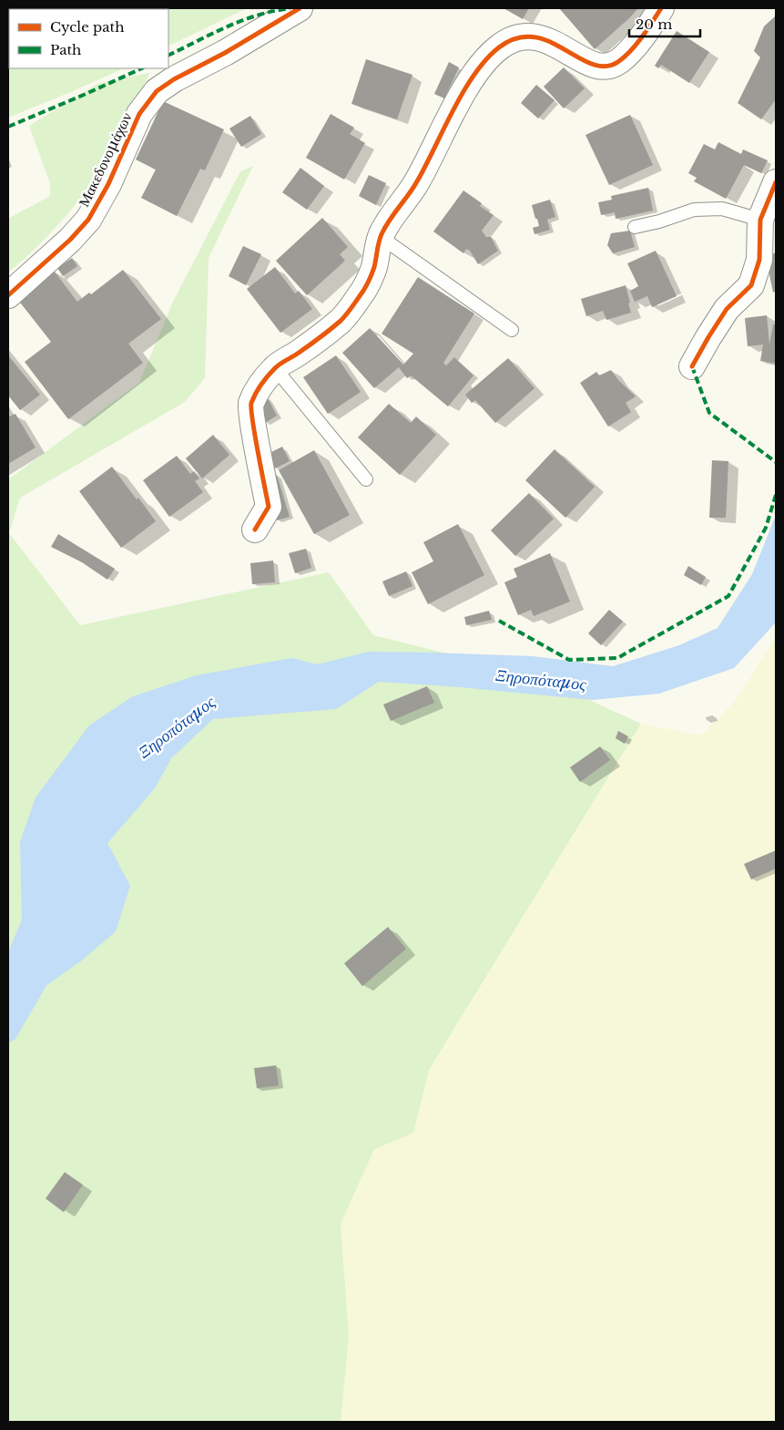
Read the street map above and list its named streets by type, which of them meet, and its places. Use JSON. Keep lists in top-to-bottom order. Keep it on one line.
{"streets":{"street":["Μακεδονομάχων"]},"water":["Ξηροπόταμος"],"legend":["Cycle path","Path"],"scale_bar":"20 m"}
